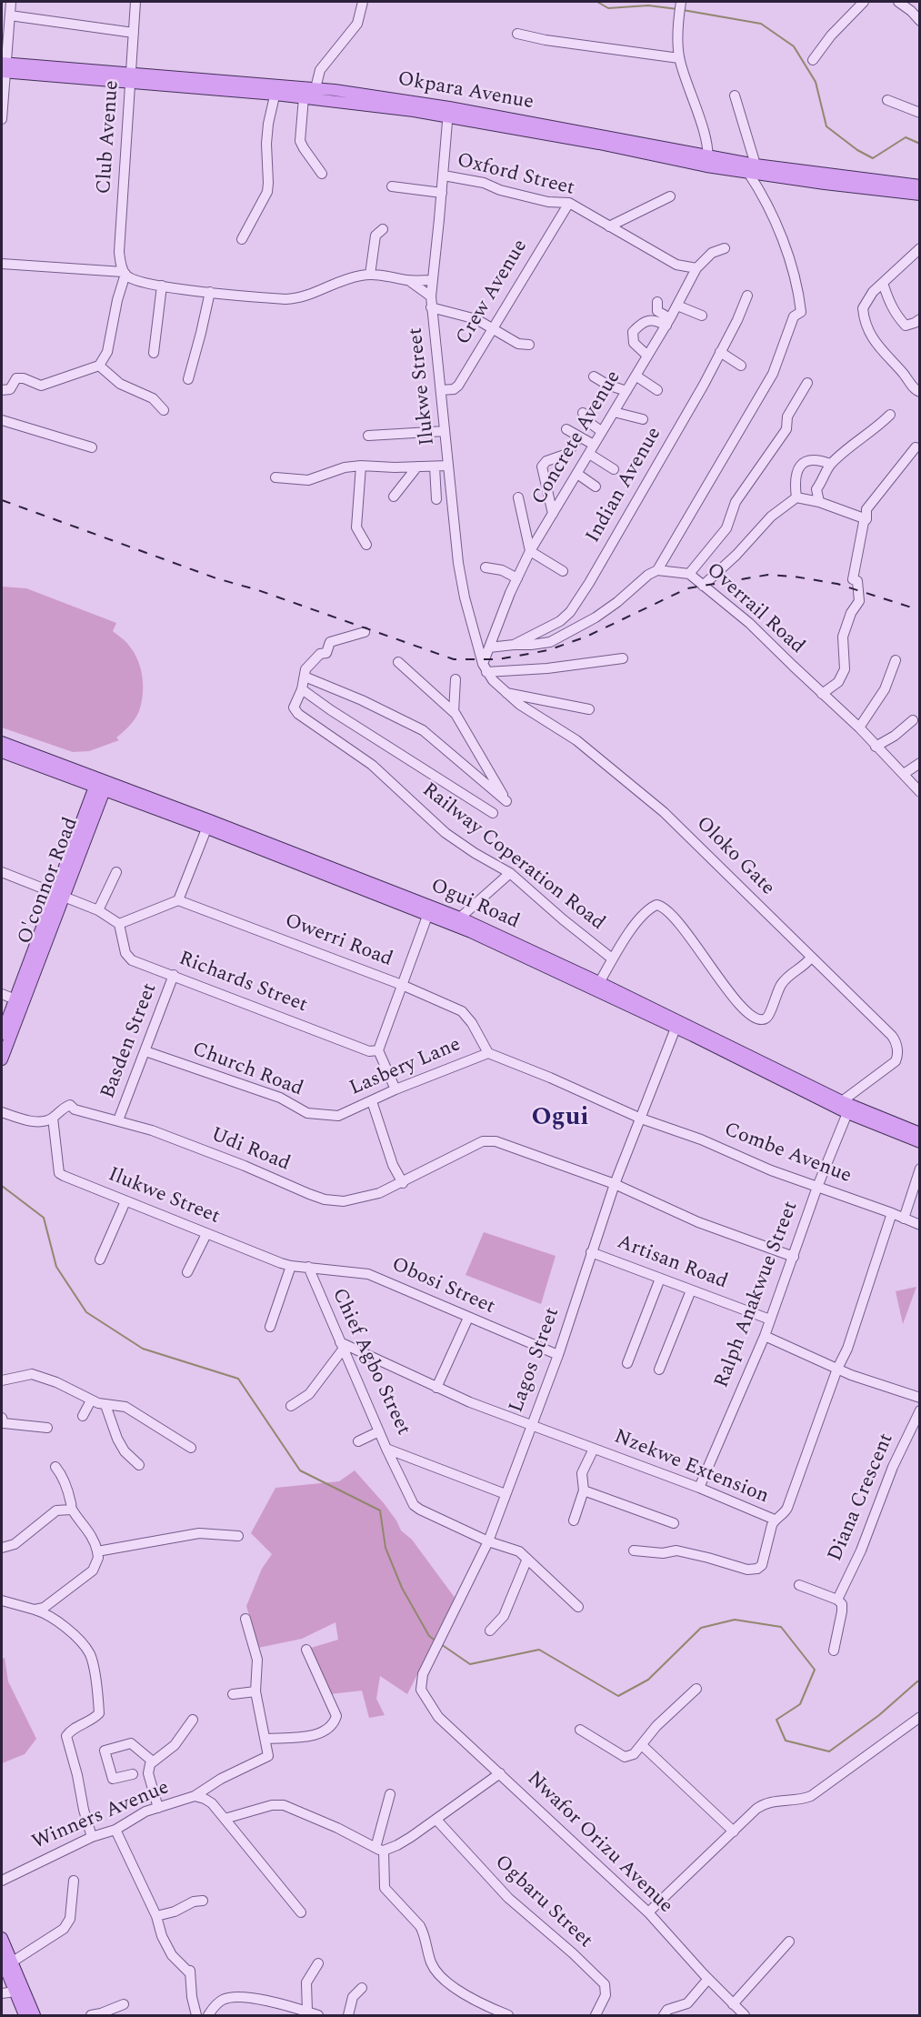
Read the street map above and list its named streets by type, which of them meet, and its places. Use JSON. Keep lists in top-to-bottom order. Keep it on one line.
{"streets":{"main road":["Okpara Avenue","O'connor Road","Ogui Road"],"street":["Club Avenue","Oxford Street","Crew Avenue","Ilukwe Street","Concrete Avenue","Indian Avenue","Overrail Road","Oloko Gate","Railway Coperation Road","Owerri Road","Richards Street","Basden Street","Lasbery Lane","Church Road","Udi Road","Combe Avenue","Artisan Road","Obosi Street","Ralph Anakwue Street","Lagos Street","Chief Agbo Street","Nzekwe Extension","Diana Crescent","Winners Avenue","Nwafor Orizu Avenue","Ogbaru Street"]},"crossings":[["Okpara Avenue","Club Avenue"],["Okpara Avenue","Ilukwe Street"],["Oxford Street","Crew Avenue"],["Oxford Street","Ilukwe Street"],["Oxford Street","Concrete Avenue"],["Crew Avenue","Ilukwe Street"],["Ilukwe Street","Concrete Avenue"],["Ilukwe Street","Indian Avenue"],["Ilukwe Street","Oloko Gate"],["Ilukwe Street","Udi Road"],["Ilukwe Street","Obosi Street"],["Ilukwe Street","Chief Agbo Street"],["Concrete Avenue","Indian Avenue"],["Concrete Avenue","Oloko Gate"],["Indian Avenue","Oloko Gate"],["Oloko Gate","Railway Coperation Road"],["Oloko Gate","Ogui Road"],["Oloko Gate","Ralph Anakwue Street"],["O'connor Road","Ogui Road"],["Ogui Road","Ralph Anakwue Street"],["Ogui Road","Lagos Street"],["Owerri Road","Lasbery Lane"],["Richards Street","Basden Street"],["Basden Street","Church Road"],["Basden Street","Udi Road"],["Lasbery Lane","Church Road"],["Udi Road","Lagos Street"],["Combe Avenue","Ralph Anakwue Street"],["Combe Avenue","Lagos Street"],["Artisan Road","Ralph Anakwue Street"],["Artisan Road","Lagos Street"],["Obosi Street","Lagos Street"],["Obosi Street","Chief Agbo Street"],["Ralph Anakwue Street","Nzekwe Extension"],["Lagos Street","Chief Agbo Street"],["Lagos Street","Nzekwe Extension"],["Lagos Street","Nwafor Orizu Avenue"],["Chief Agbo Street","Nzekwe Extension"]],"districts":["Ogui"]}
